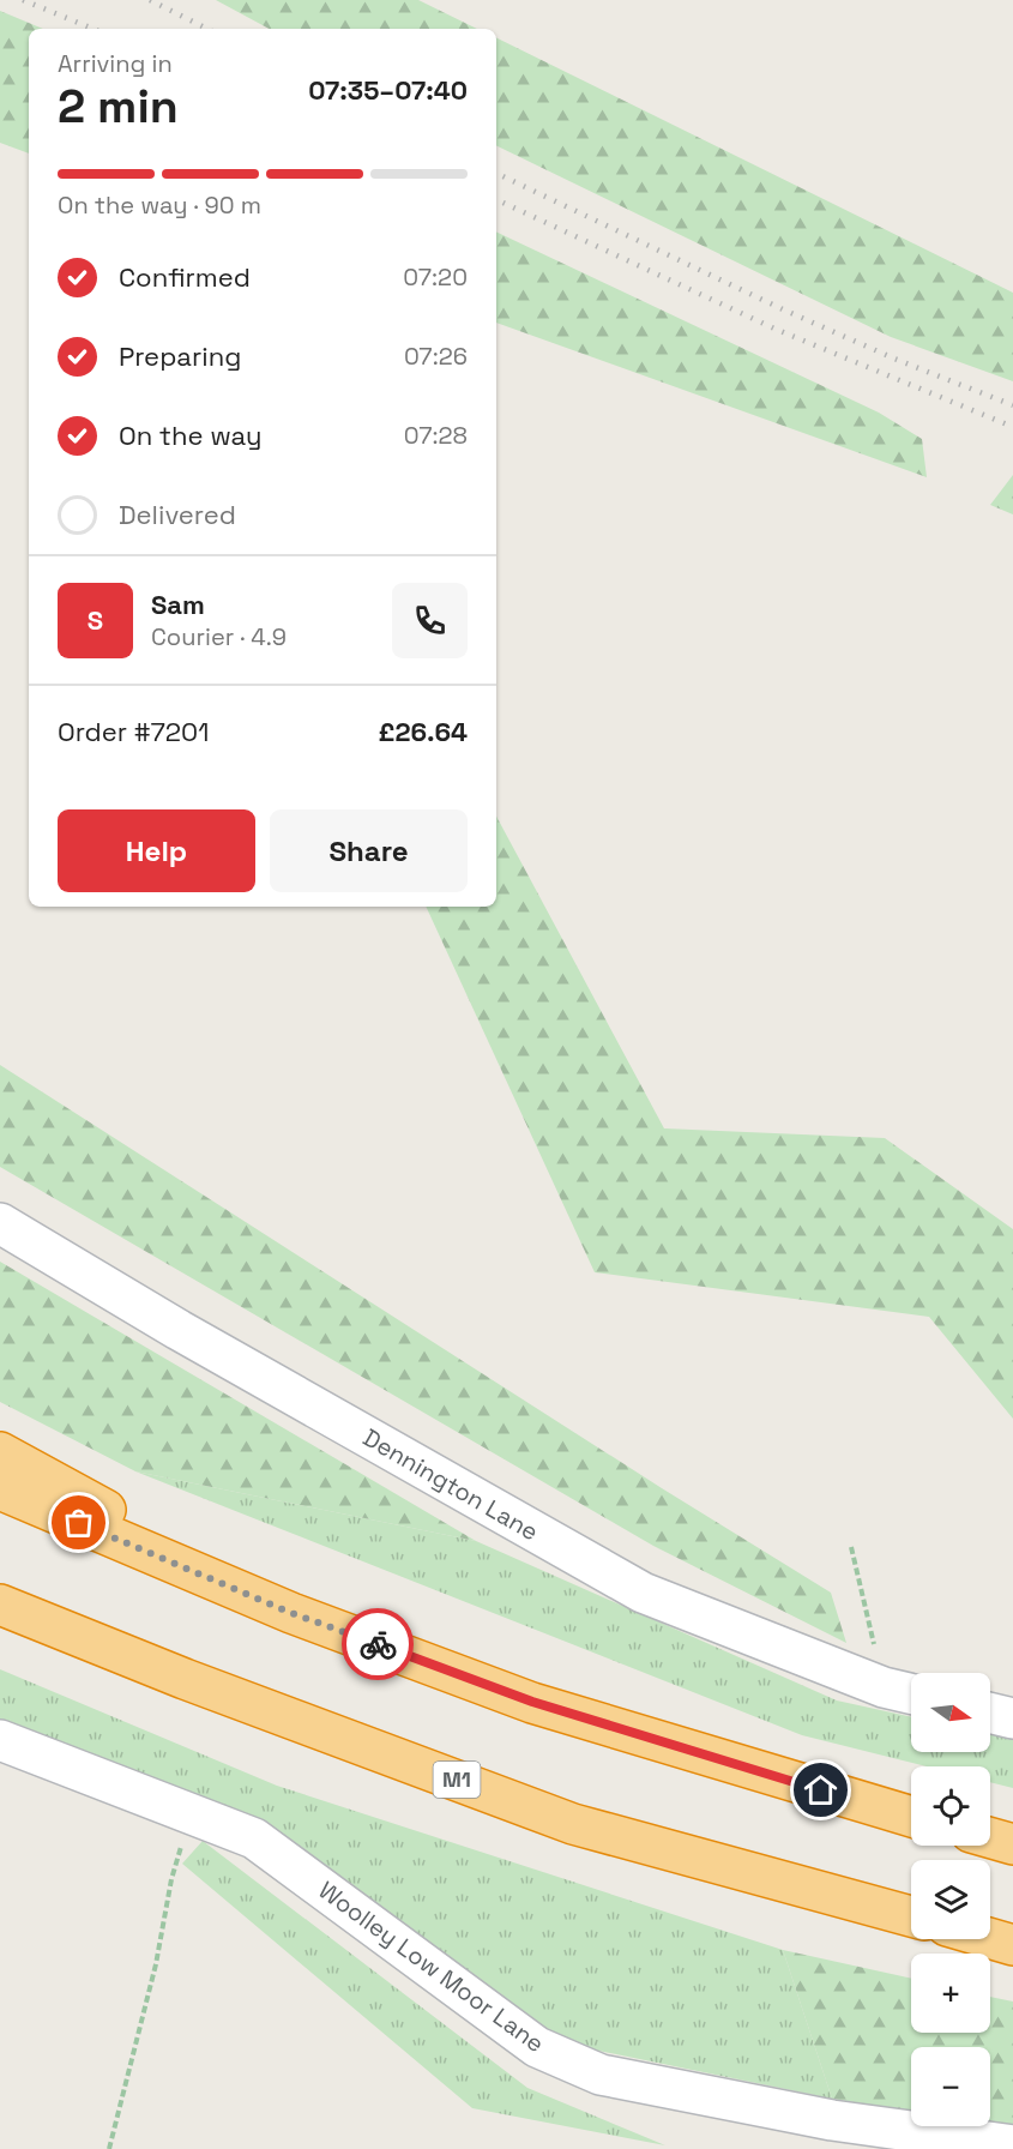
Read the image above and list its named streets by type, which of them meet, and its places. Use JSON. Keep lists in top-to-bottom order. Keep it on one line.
{"streets":{"highway":["M1"],"street":["Dennington Lane","Woolley Low Moor Lane"]},"north":"right","page":{"heading":["2 min","Arriving in","07:35–07:40"],"panel":["Sam","Courier · 4.9","Order #7201","£26.64"],"bar":"On the way · 90 m","list":[["Confirmed","07:20"],["Preparing","07:26"],["On the way","07:28"],"Delivered"],"round":"S","buttons":["Help","Share"],"map_buttons":["+","−"]}}
